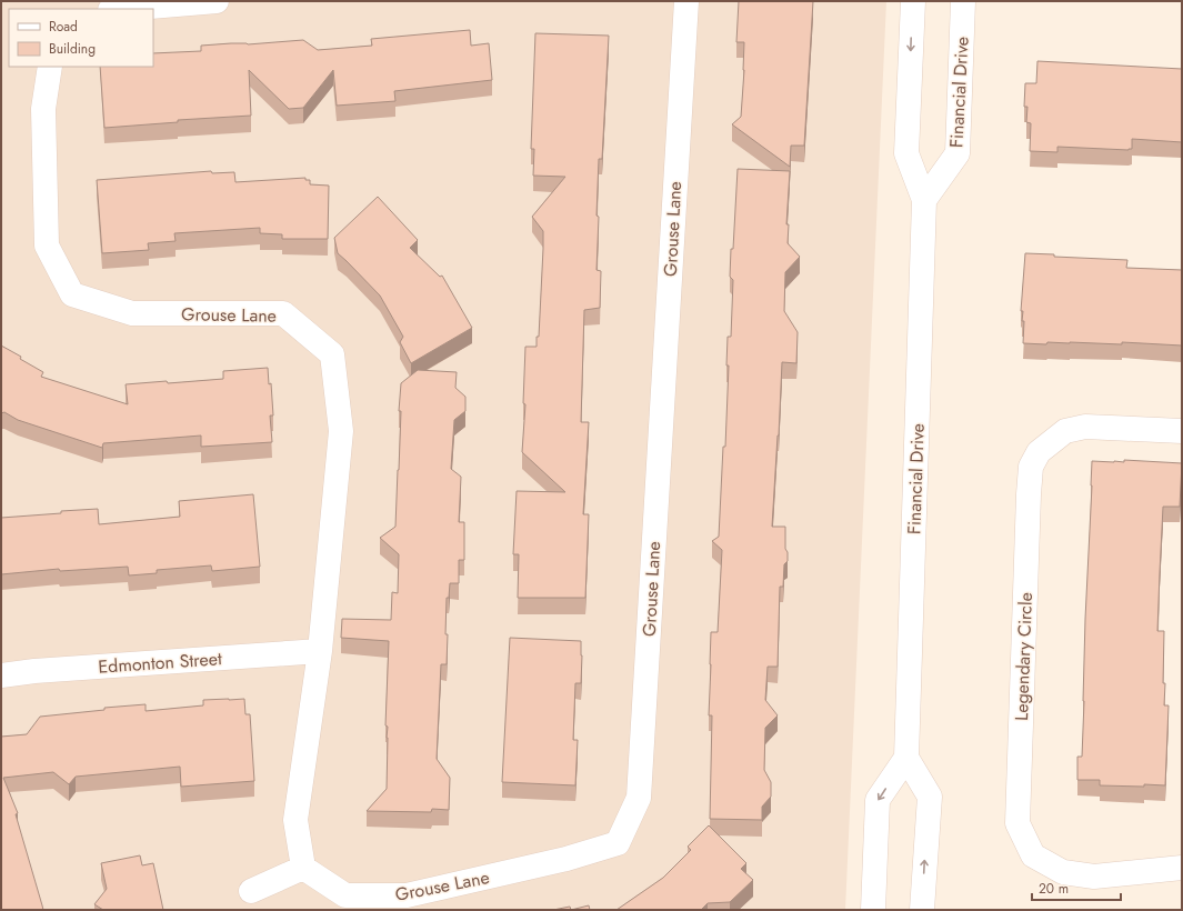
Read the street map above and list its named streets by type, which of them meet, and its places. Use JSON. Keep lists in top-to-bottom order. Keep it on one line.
{"streets":{"street":["Financial Drive","Grouse Lane","Legendary Circle","Edmonton Street"]},"crossings":[["Grouse Lane","Edmonton Street"]],"legend":["Road","Building"],"scale_bar":"20 m"}
